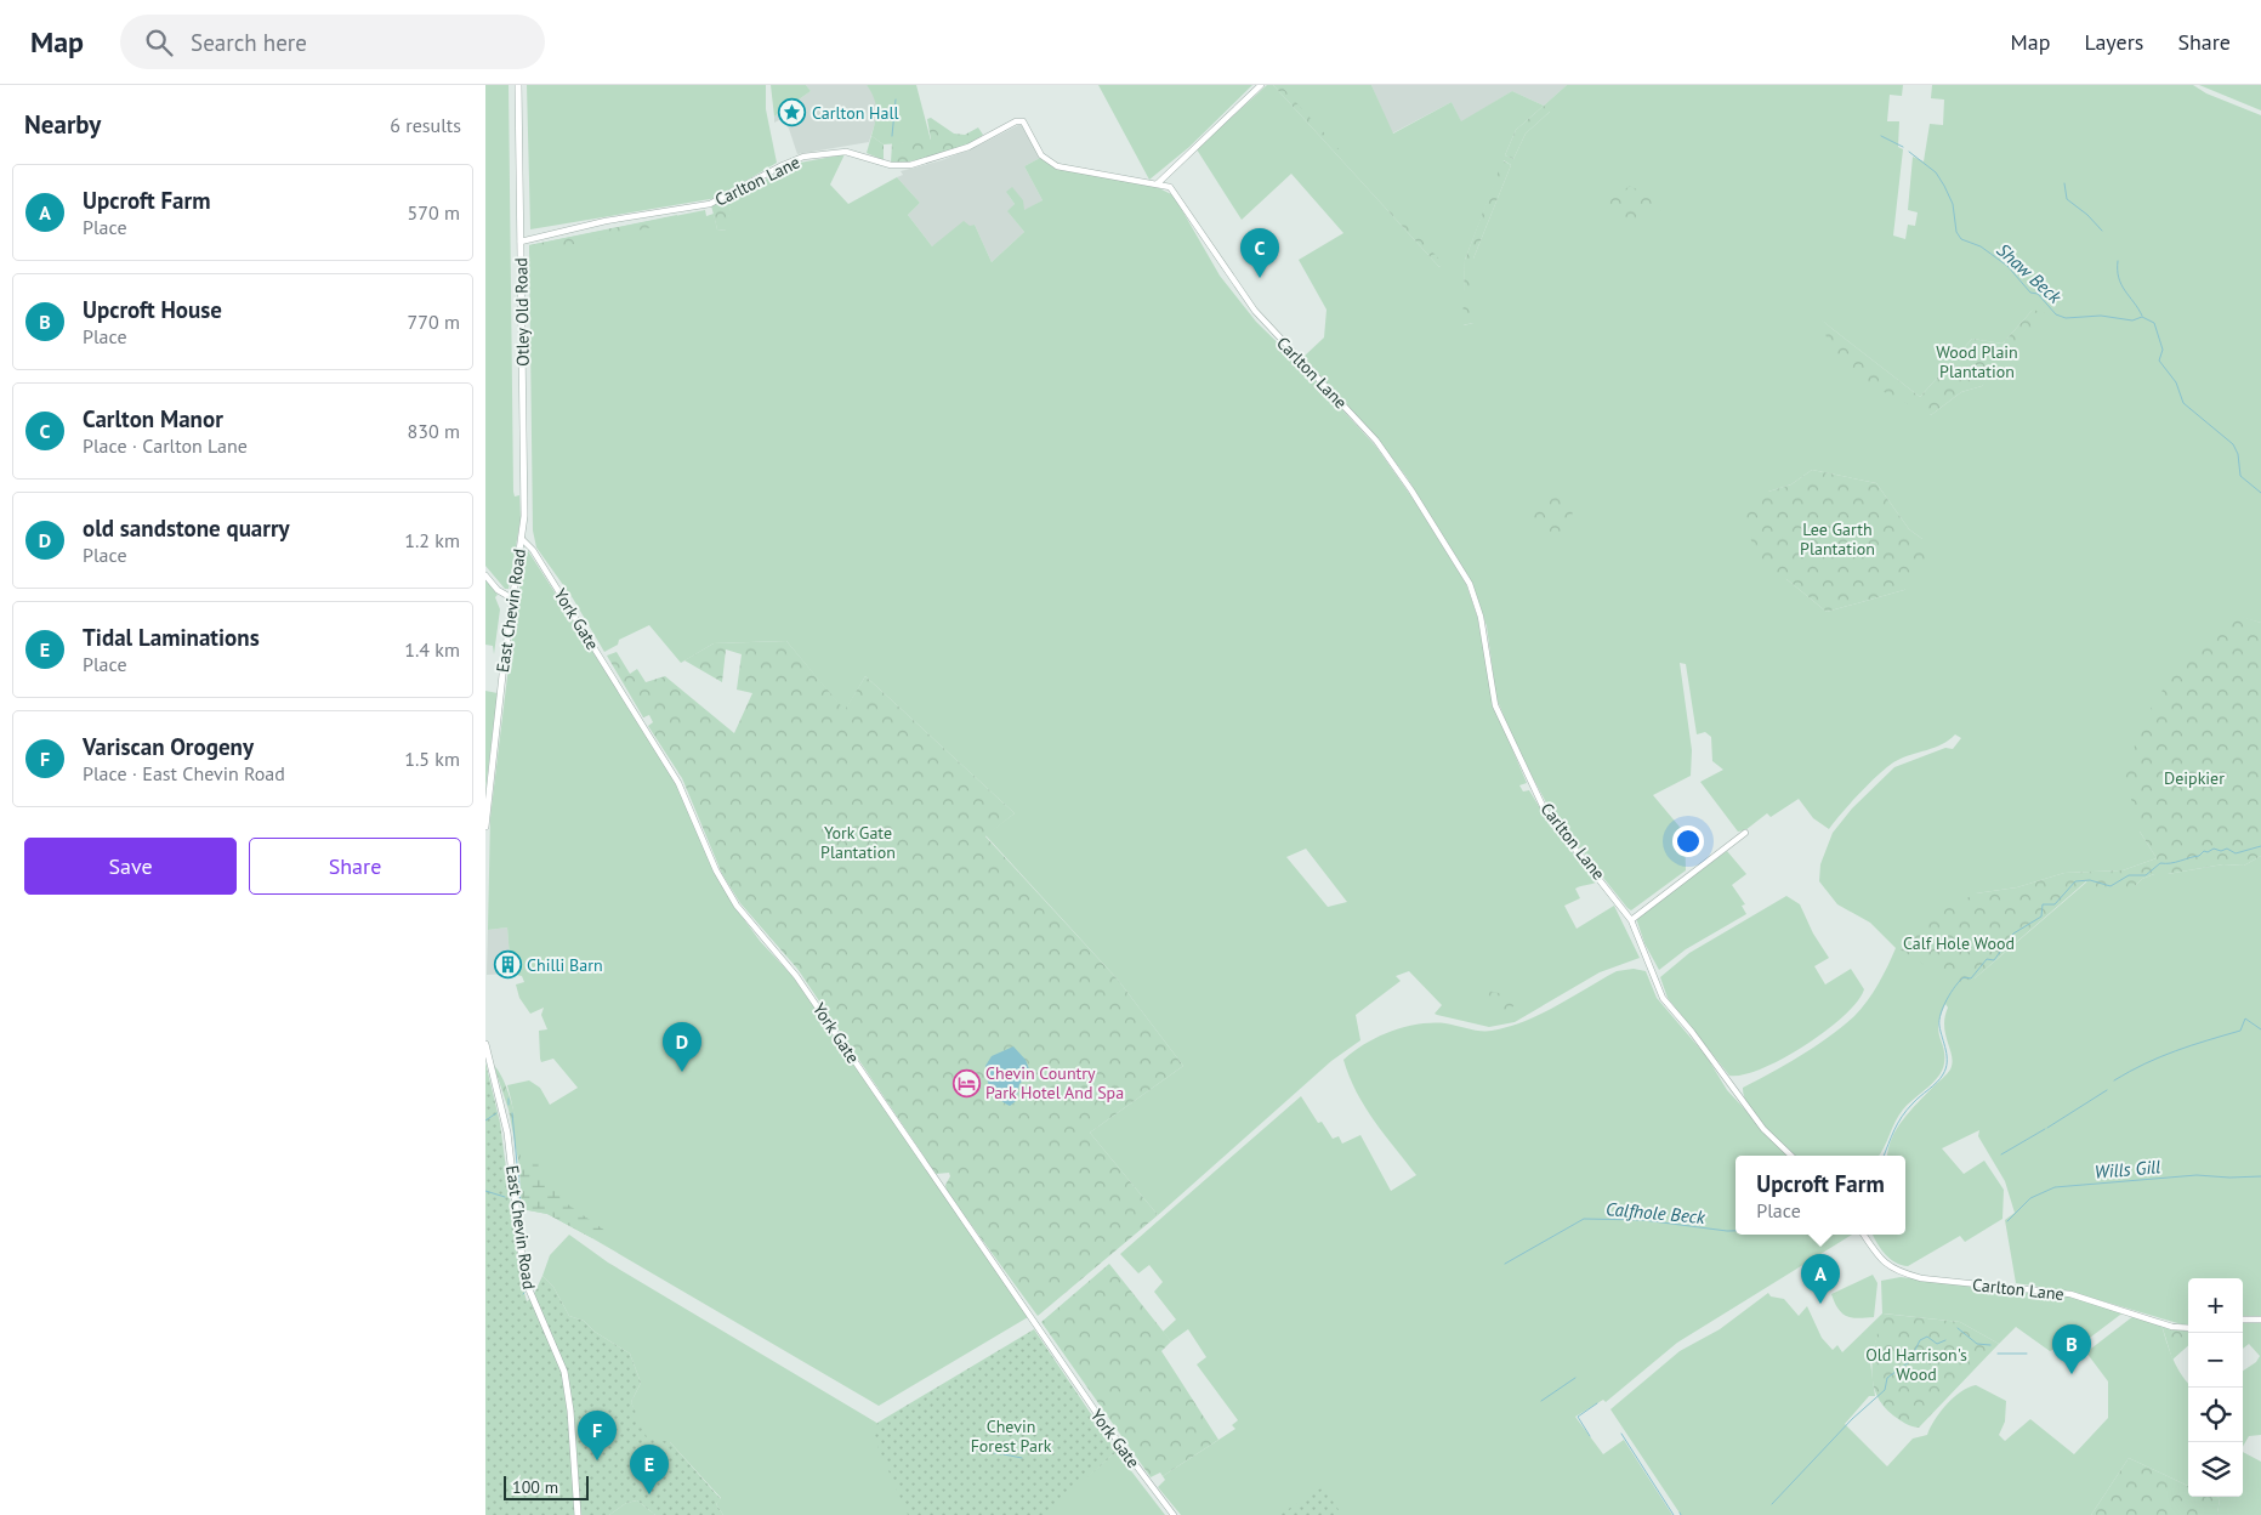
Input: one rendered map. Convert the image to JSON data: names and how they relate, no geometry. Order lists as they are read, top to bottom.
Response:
{
  "streets": {
    "street": [
      "Carlton Lane",
      "Otley Old Road",
      "East Chevin Road",
      "York Gate"
    ]
  },
  "crossings": [
    ["Carlton Lane", "Otley Old Road"],
    ["Otley Old Road", "East Chevin Road"],
    ["Otley Old Road", "York Gate"],
    ["East Chevin Road", "York Gate"]
  ],
  "water": ["Shaw Beck", "Wills Gill", "Calfhole Beck"],
  "parks": [
    "Wood Plain Plantation",
    "Lee Garth Plantation",
    "Deipkier",
    "York Gate Plantation",
    "Calf Hole Wood",
    "Old Harrison's Wood",
    "Chevin Forest Park"
  ],
  "places": {
    "place": ["Carlton Hall"],
    "building": ["Chilli Barn"],
    "hotel": ["Chevin Country Park Hotel And Spa"]
  },
  "scale_bar": "100 m",
  "page": {
    "header": "Map",
    "search": "Search here",
    "nav": ["Map", "Layers", "Share"],
    "heading": ["Nearby", "6 results"],
    "list": [
      {
        "mark": "A",
        "name": "Upcroft Farm",
        "note": "Place",
        "value": "570 m"
      },
      {
        "mark": "B",
        "name": "Upcroft House",
        "note": "Place",
        "value": "770 m"
      },
      {
        "mark": "C",
        "name": "Carlton Manor",
        "note": "Place · Carlton Lane",
        "value": "830 m"
      },
      {
        "mark": "D",
        "name": "old sandstone quarry",
        "note": "Place",
        "value": "1.2 km"
      },
      {
        "mark": "E",
        "name": "Tidal Laminations",
        "note": "Place",
        "value": "1.4 km"
      },
      {
        "mark": "F",
        "name": "Variscan Orogeny",
        "note": "Place · East Chevin Road",
        "value": "1.5 km"
      }
    ],
    "pins": [
      "C",
      "D",
      "A",
      "B",
      "F",
      "E"
    ],
    "buttons": ["Save", "Share"],
    "popup": ["Upcroft Farm", "Place"],
    "map_buttons": ["+", "−"],
    "scale": "100 m"
  }
}
